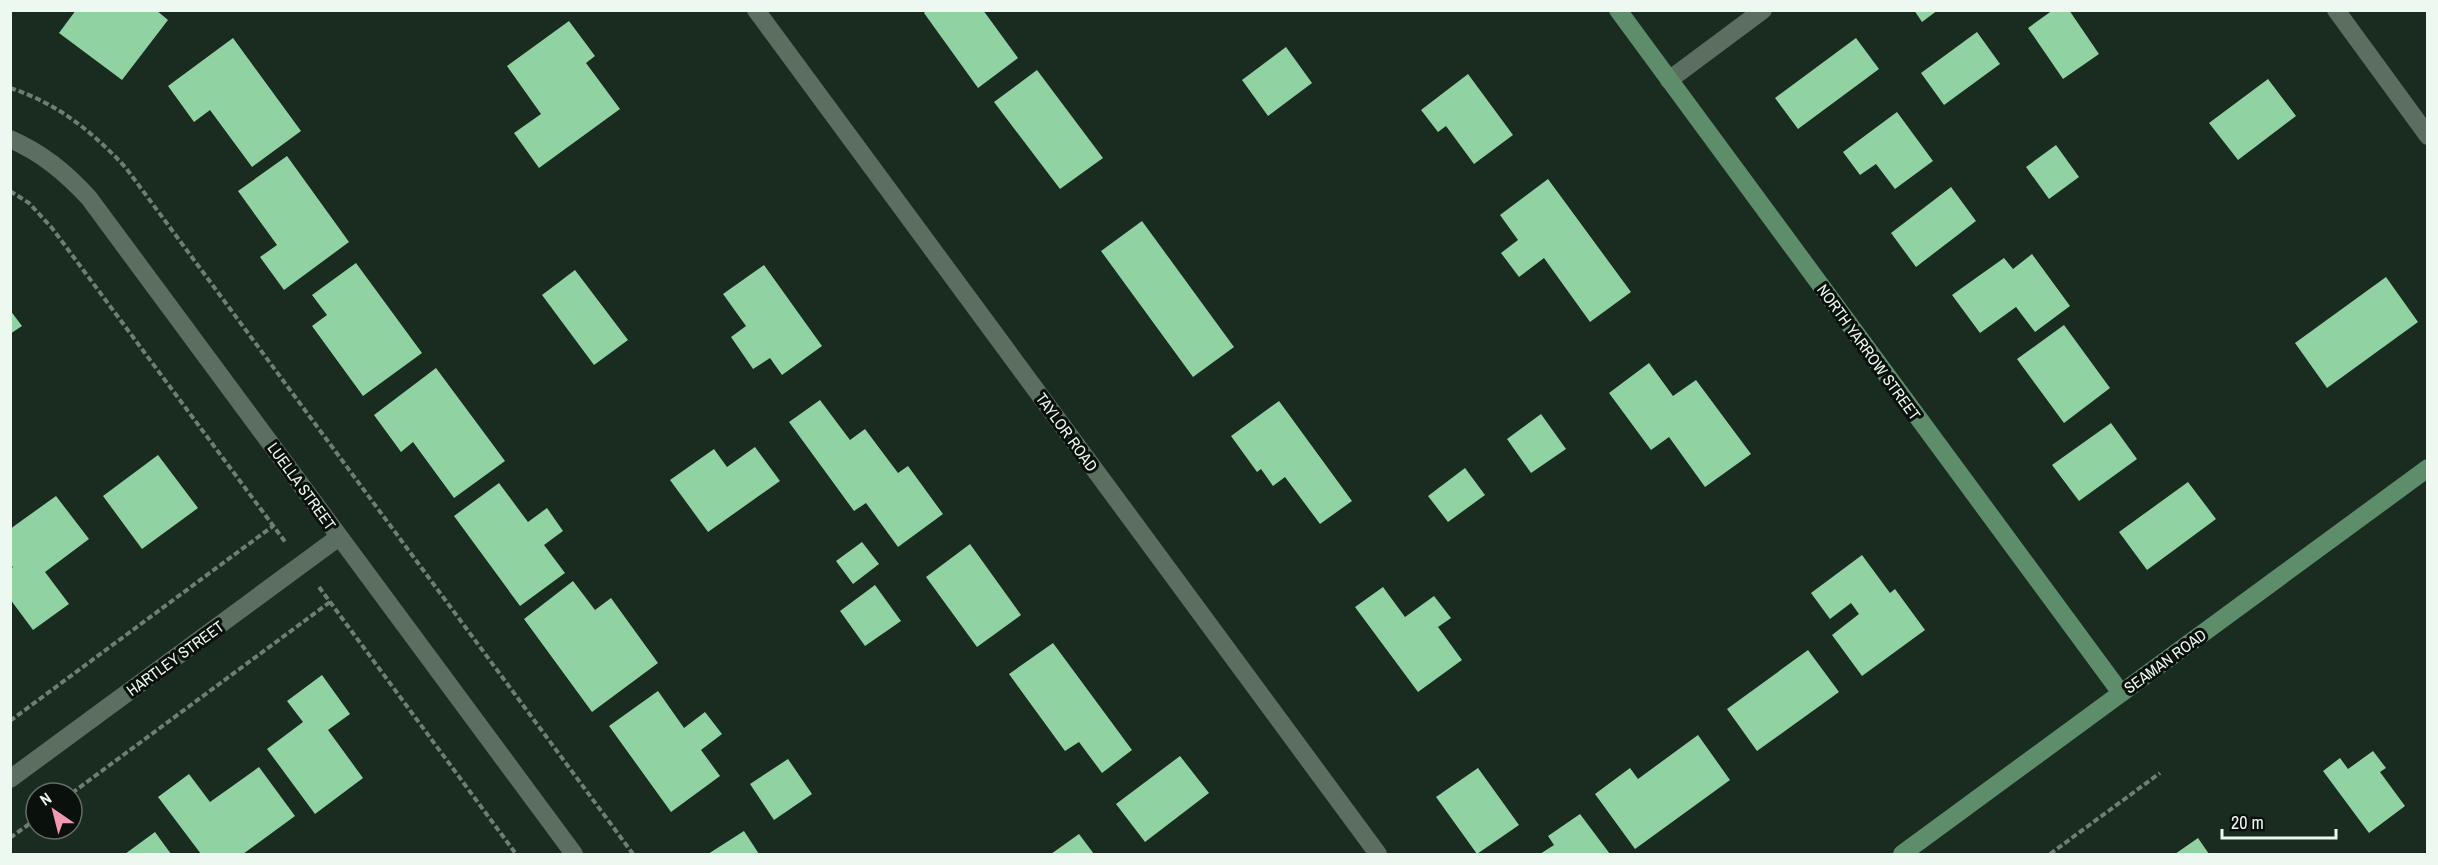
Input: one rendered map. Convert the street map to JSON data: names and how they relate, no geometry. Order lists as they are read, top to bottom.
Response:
{
  "streets": {
    "street": [
      "NORTH YARROW STREET",
      "TAYLOR ROAD",
      "LUELLA STREET",
      "HARTLEY STREET",
      "SEAMAN ROAD"
    ]
  },
  "crossings": [
    ["NORTH YARROW STREET", "SEAMAN ROAD"],
    ["LUELLA STREET", "HARTLEY STREET"]
  ],
  "scale_bar": "20 m",
  "north": "top left"
}
